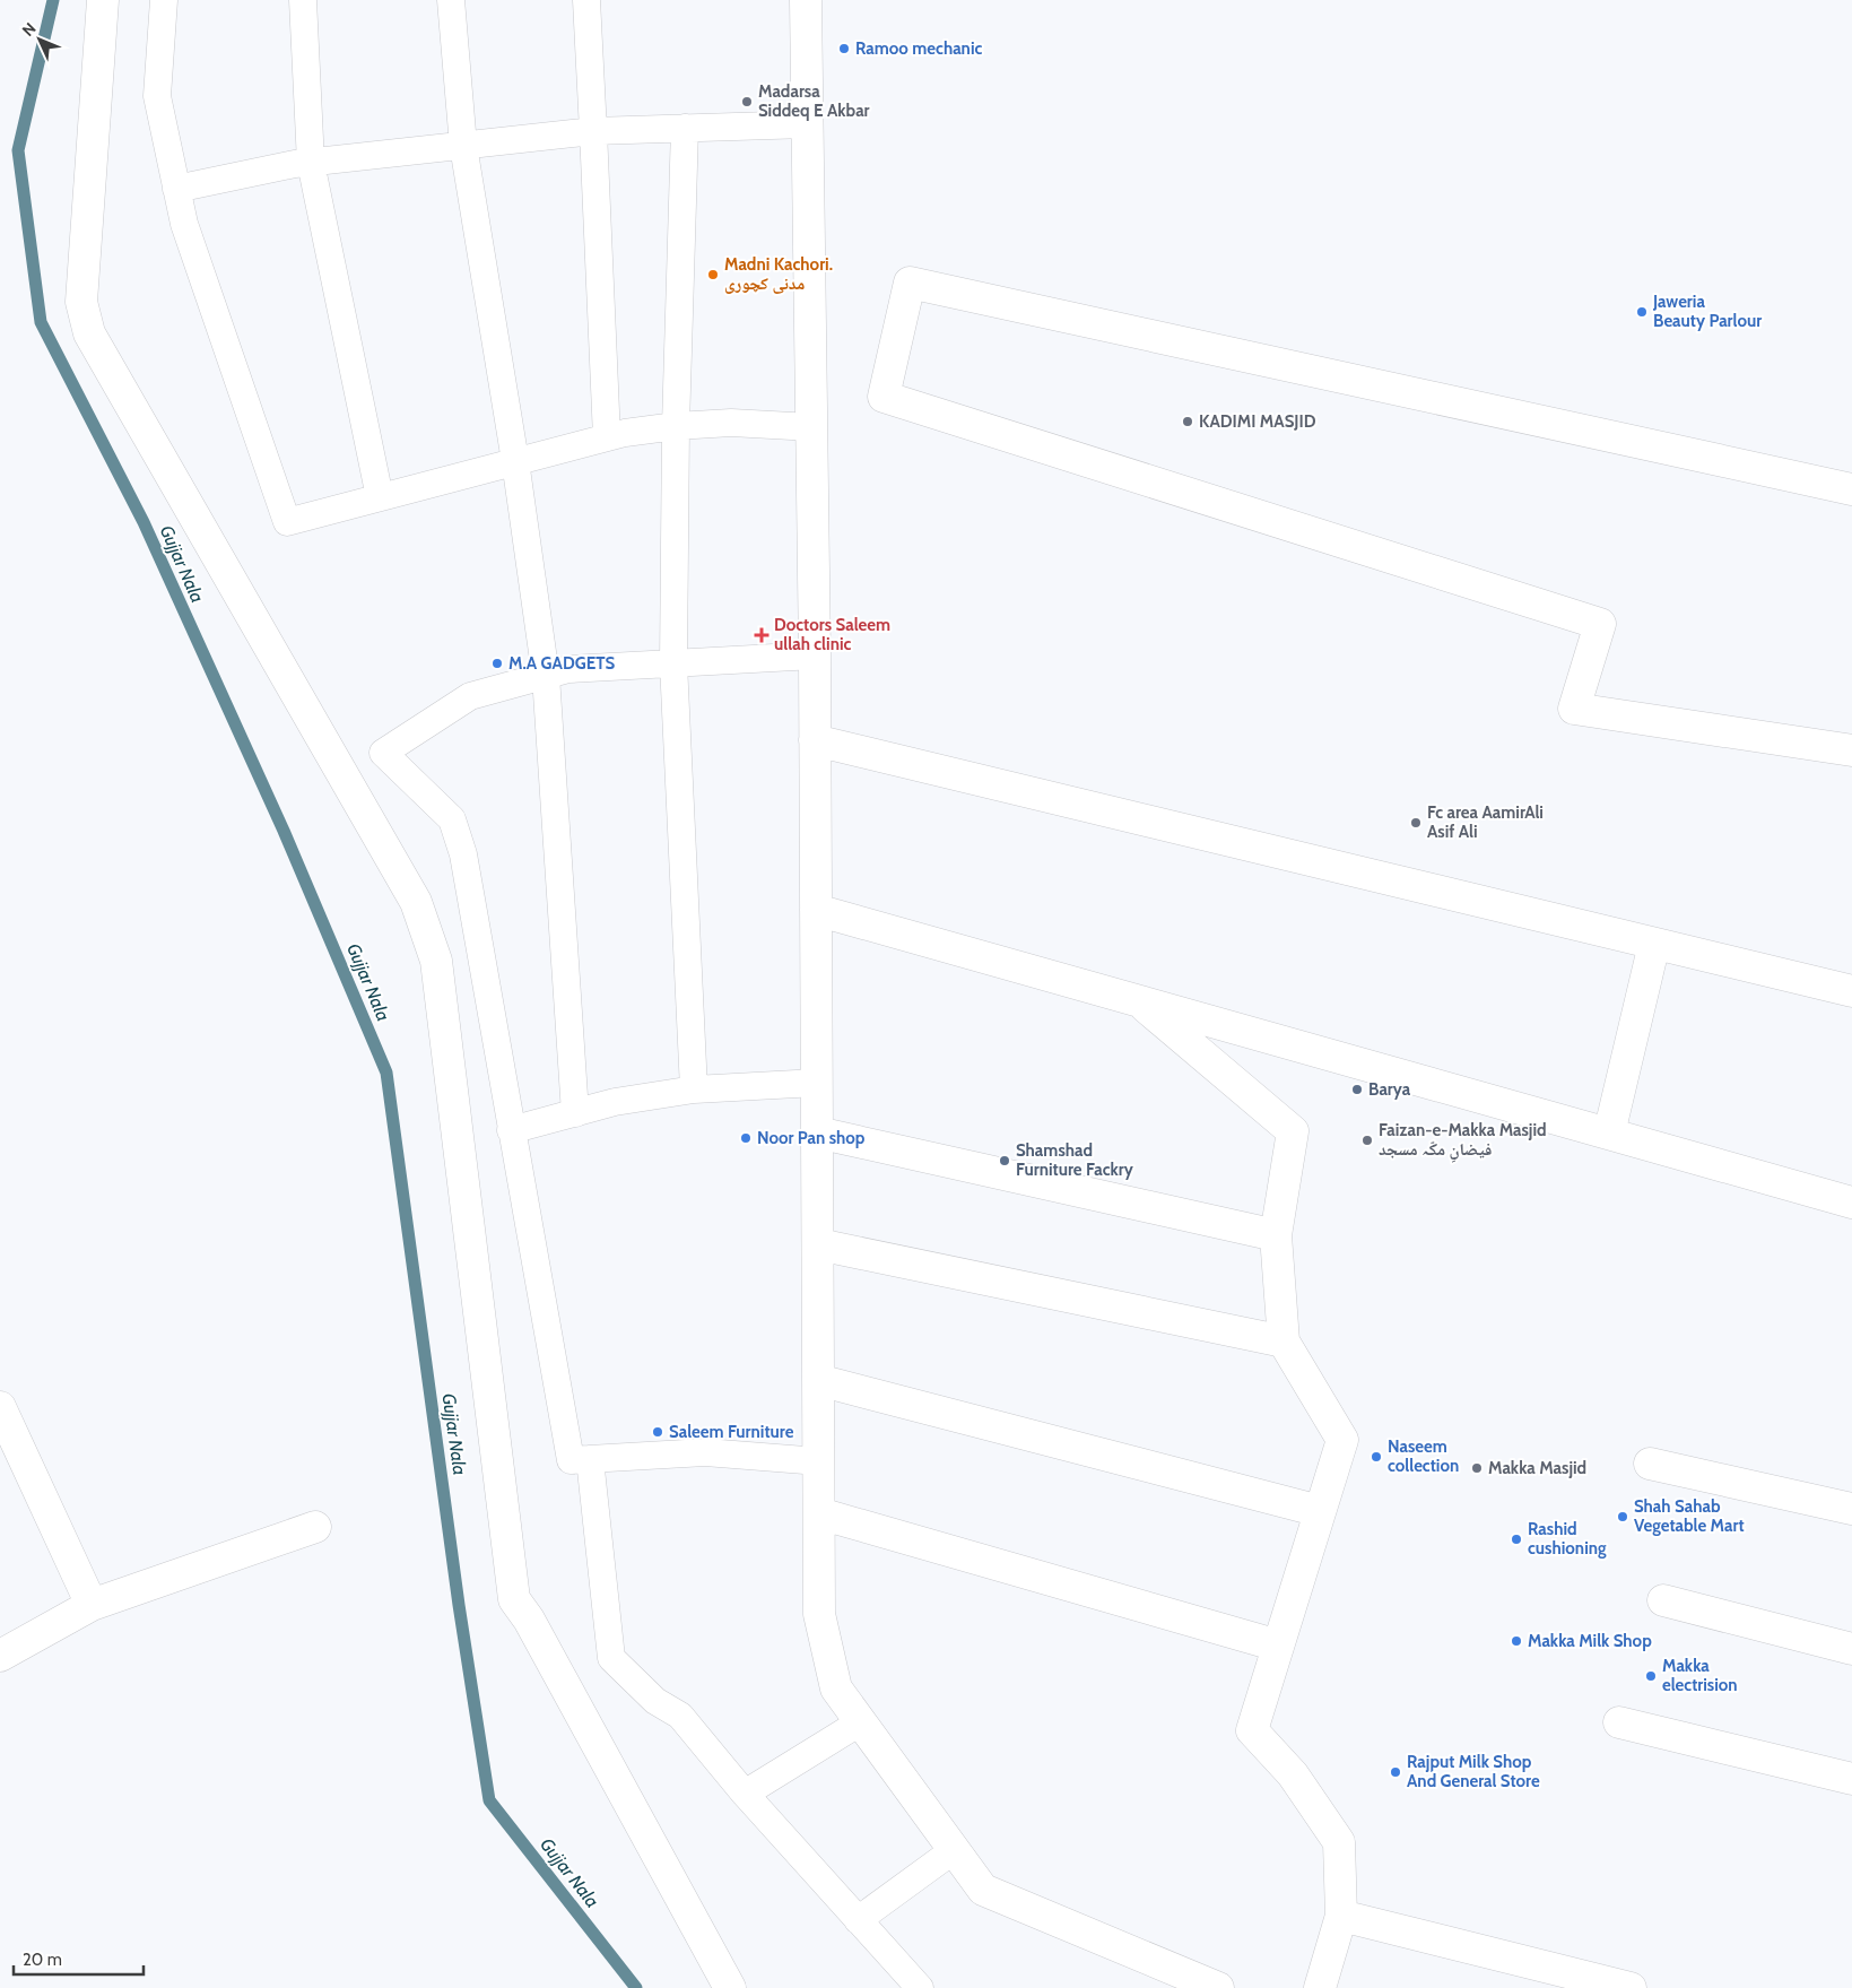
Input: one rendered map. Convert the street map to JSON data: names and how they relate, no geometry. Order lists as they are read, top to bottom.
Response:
{
  "water": ["Gujjar Nala"],
  "places": {
    "other": [
      "Ramoo mechanic",
      "Madarsa Siddeq E Akbar",
      "Madni Kachori. مدنی کچوری",
      "Jaweria Beauty Parlour",
      "KADIMI MASJID",
      "M.A GADGETS",
      "Fc area AamirAli Asif Ali",
      "Barya",
      "Noor Pan shop",
      "Faizan-e-Makka Masjid فیضانِ مکّہ مسجد",
      "Shamshad Furniture Fackry",
      "Saleem Furniture",
      "Naseem collection",
      "Makka Masjid",
      "Shah Sahab Vegetable Mart",
      "Rashid cushioning",
      "Makka Milk Shop",
      "Makka electrision",
      "Rajput Milk Shop And General Store"
    ],
    "health": ["Doctors Saleem ullah clinic"]
  },
  "scale_bar": "20 m",
  "north": "top left"
}
